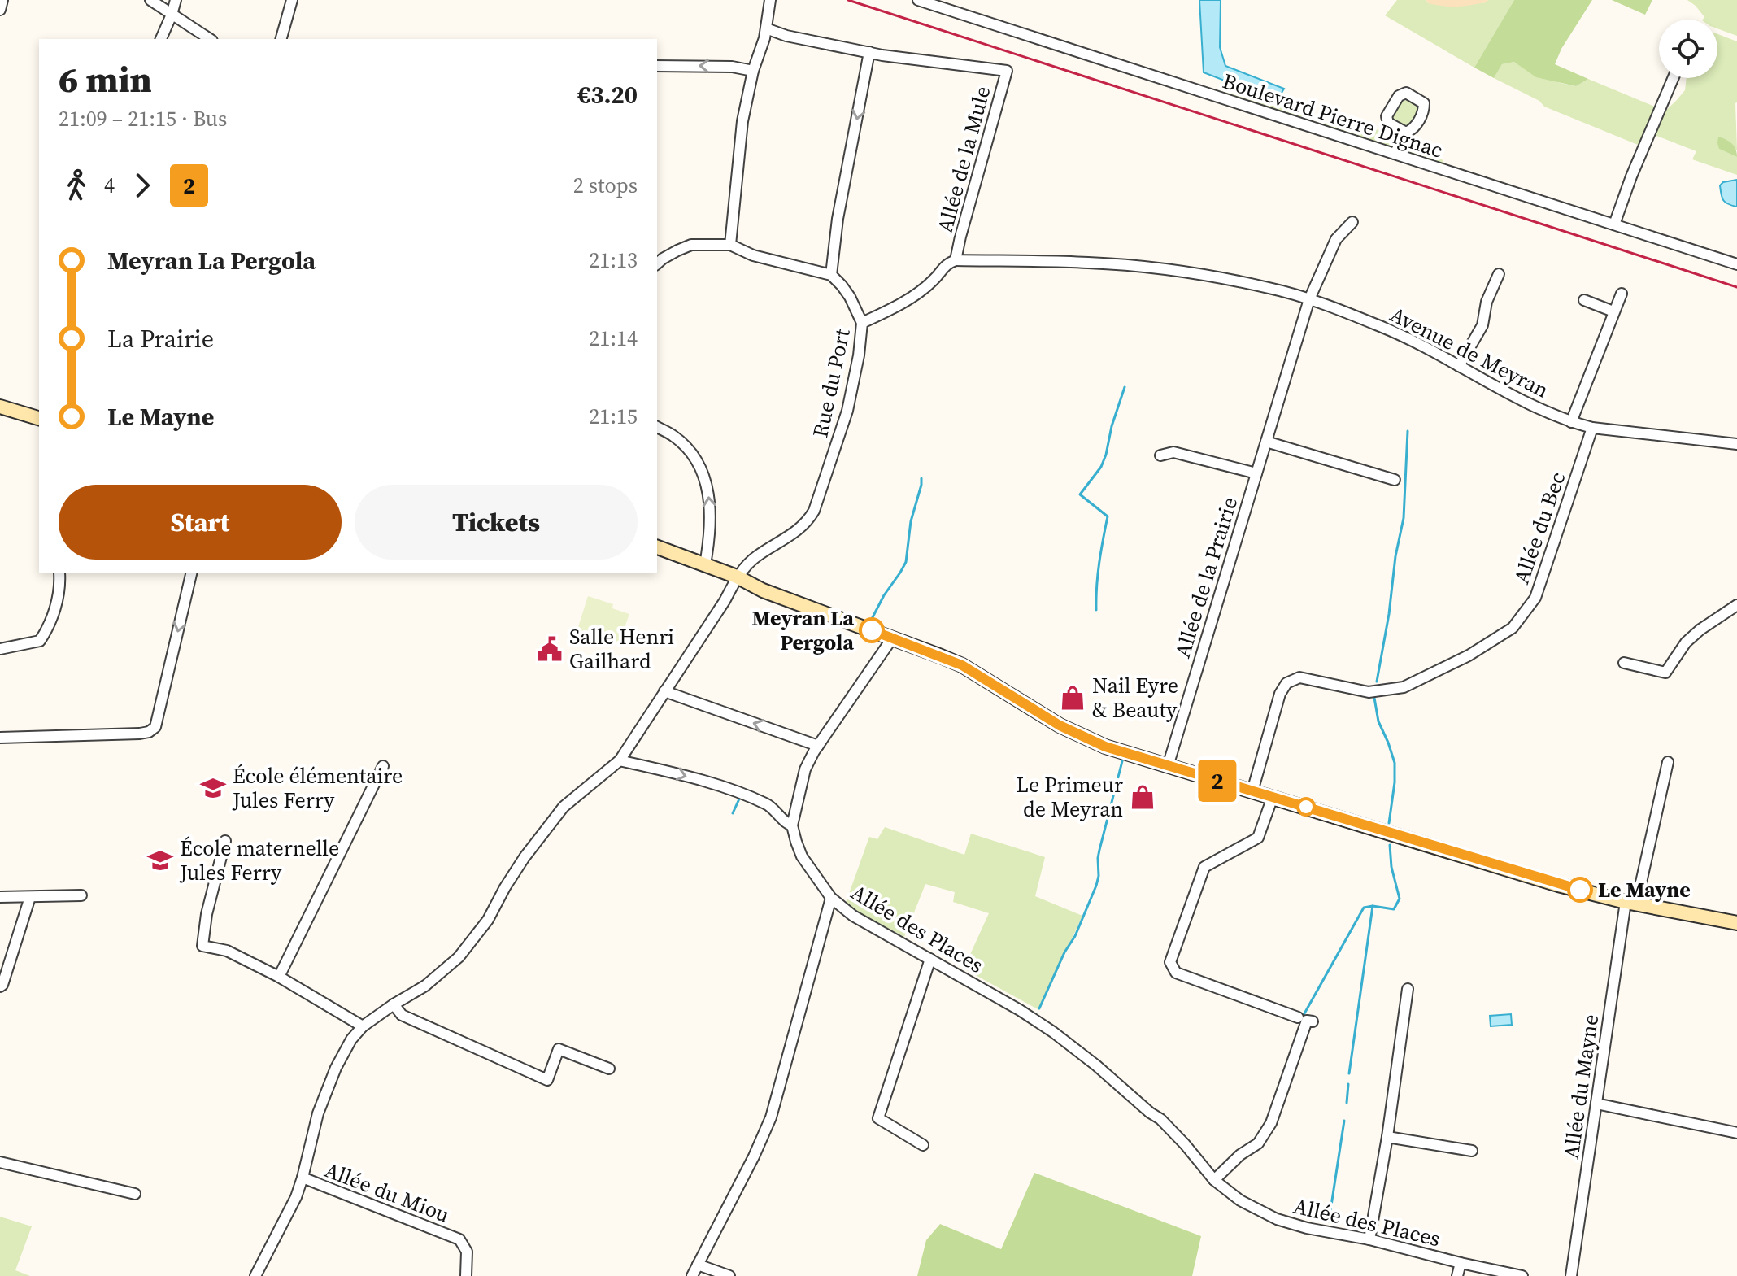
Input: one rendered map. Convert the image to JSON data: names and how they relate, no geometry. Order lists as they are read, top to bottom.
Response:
{
  "streets": {
    "street": [
      "Boulevard Pierre Dignac",
      "Allée de la Mule",
      "Avenue de Meyran",
      "Rue du Port",
      "Allée du Bec",
      "Allée de la Prairie",
      "Allée des Places",
      "Allée du Mayne",
      "Allée du Miou"
    ]
  },
  "crossings": [
    ["Allée de la Mule", "Avenue de Meyran"],
    ["Allée de la Mule", "Rue du Port"],
    ["Avenue de Meyran", "Allée du Bec"],
    ["Avenue de Meyran", "Allée de la Prairie"]
  ],
  "places": {
    "other": ["Meyran La Pergola", "Le Mayne"],
    "public building": ["Salle Henri Gailhard"],
    "shop": ["Nail Eyre & Beauty", "Le Primeur de Meyran"],
    "school or university": ["École élémentaire Jules Ferry", "École maternelle Jules Ferry"]
  },
  "lines": ["bus line 2"],
  "page": {
    "on_map": "2",
    "heading": ["6 min", "21:09 – 21:15 · Bus", "€3.20"],
    "legs": ["4", "2", "2 stops"],
    "list": [
      {
        "name": "Meyran La Pergola",
        "value": "21:13"
      },
      {
        "name": "La Prairie",
        "value": "21:14"
      },
      {
        "name": "Le Mayne",
        "value": "21:15"
      }
    ],
    "buttons": ["Start", "Tickets"]
  }
}
